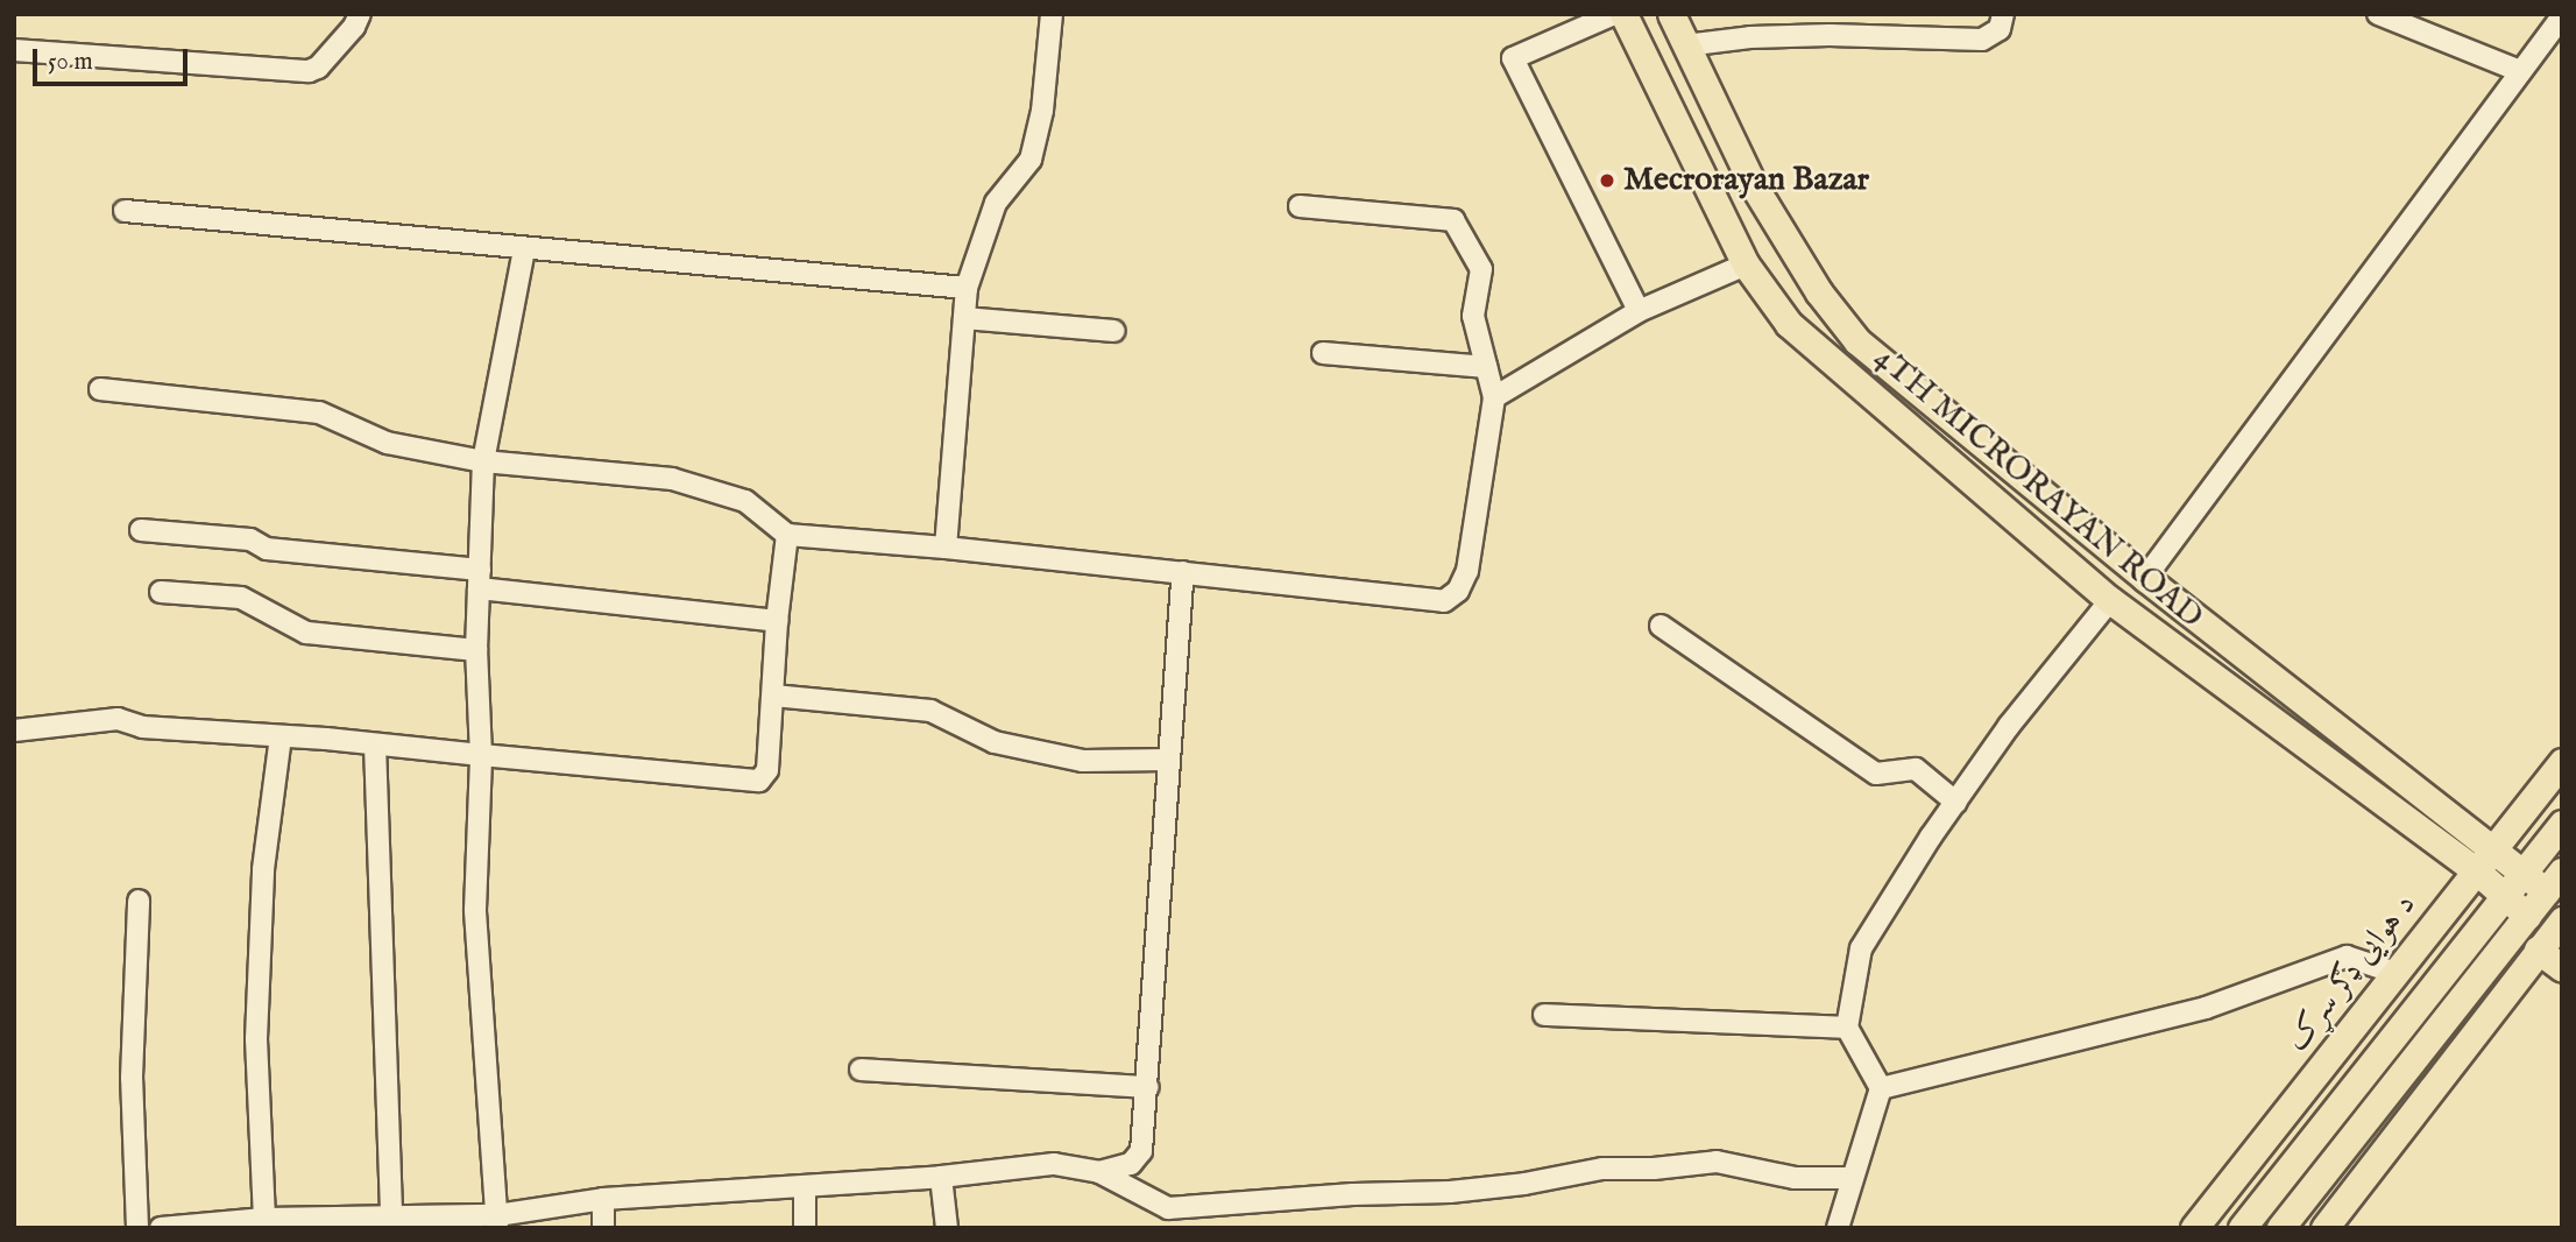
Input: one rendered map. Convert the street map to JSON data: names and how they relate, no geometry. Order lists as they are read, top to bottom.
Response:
{
  "streets": {
    "main road": ["4TH MICRORAYAN ROAD", "د هوایی ډګر سړک"]
  },
  "crossings": [
    ["4TH MICRORAYAN ROAD", "د هوایی ډګر سړک"]
  ],
  "places": ["Mecrorayan Bazar"],
  "scale_bar": "50 m"
}
